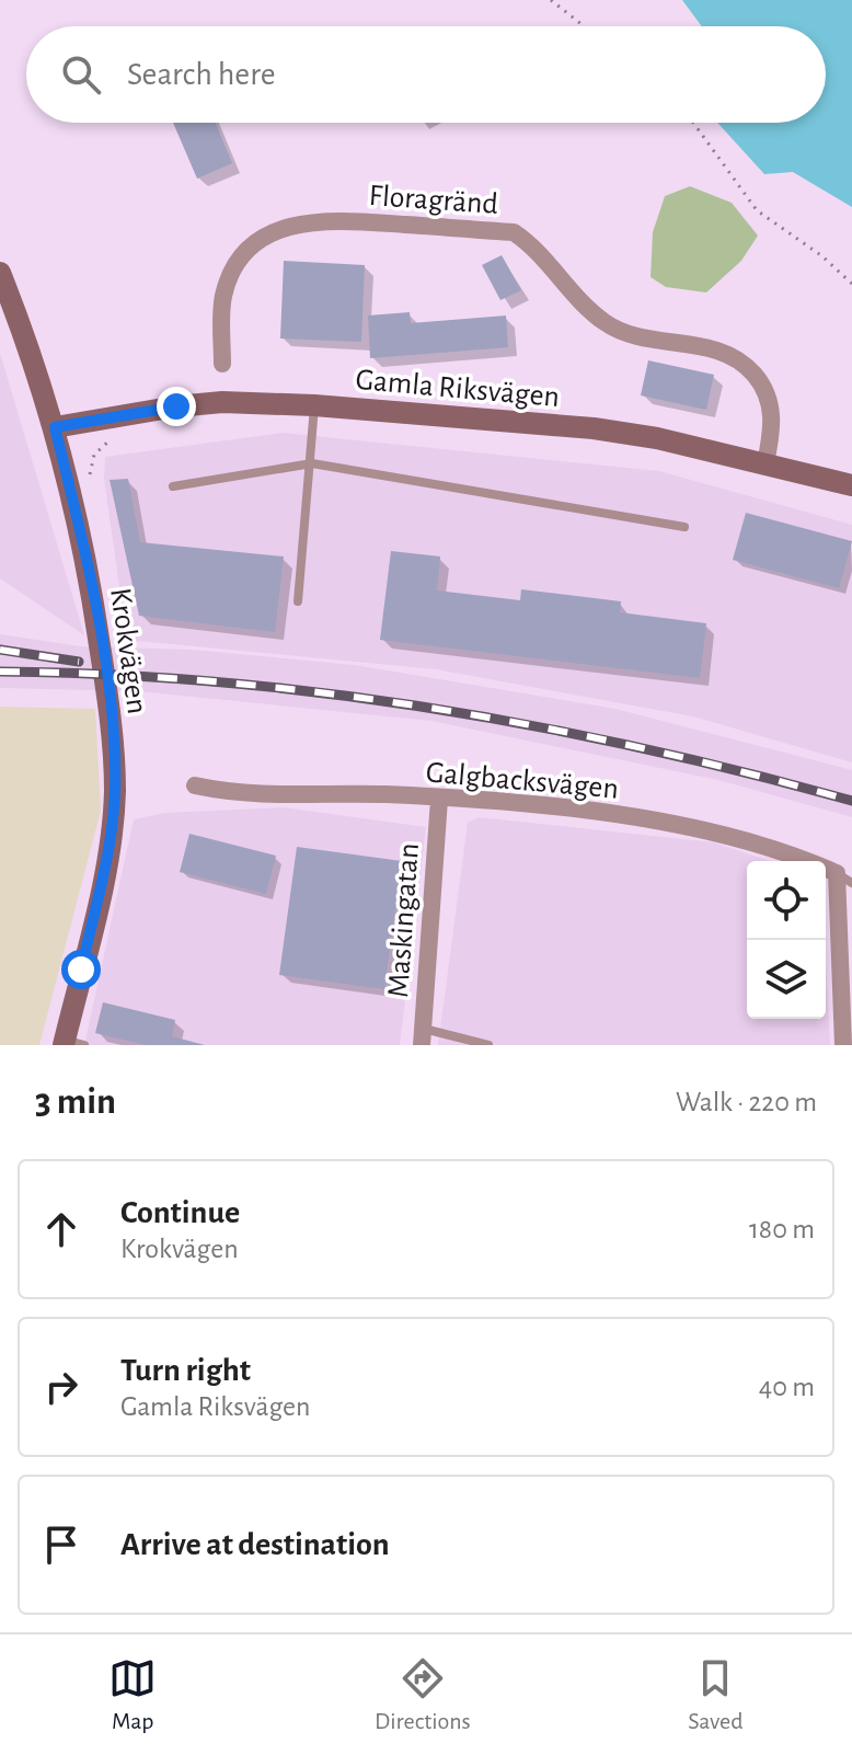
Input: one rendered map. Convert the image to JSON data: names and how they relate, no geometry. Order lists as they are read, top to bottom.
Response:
{
  "streets": {
    "street": [
      "Floragränd",
      "Gamla Riksvägen",
      "Krokvägen",
      "Galgbacksvägen",
      "Maskingatan"
    ]
  },
  "crossings": [
    ["Floragränd", "Gamla Riksvägen"],
    ["Gamla Riksvägen", "Krokvägen"],
    ["Galgbacksvägen", "Maskingatan"]
  ],
  "page": {
    "search": "Search here",
    "heading": ["3 min", "Walk · 220 m"],
    "list": [
      ["Continue", "Krokvägen", "180 m"],
      ["Turn right", "Gamla Riksvägen", "40 m"],
      "Arrive at destination"
    ],
    "nav": ["Map", "Directions", "Saved"]
  }
}
